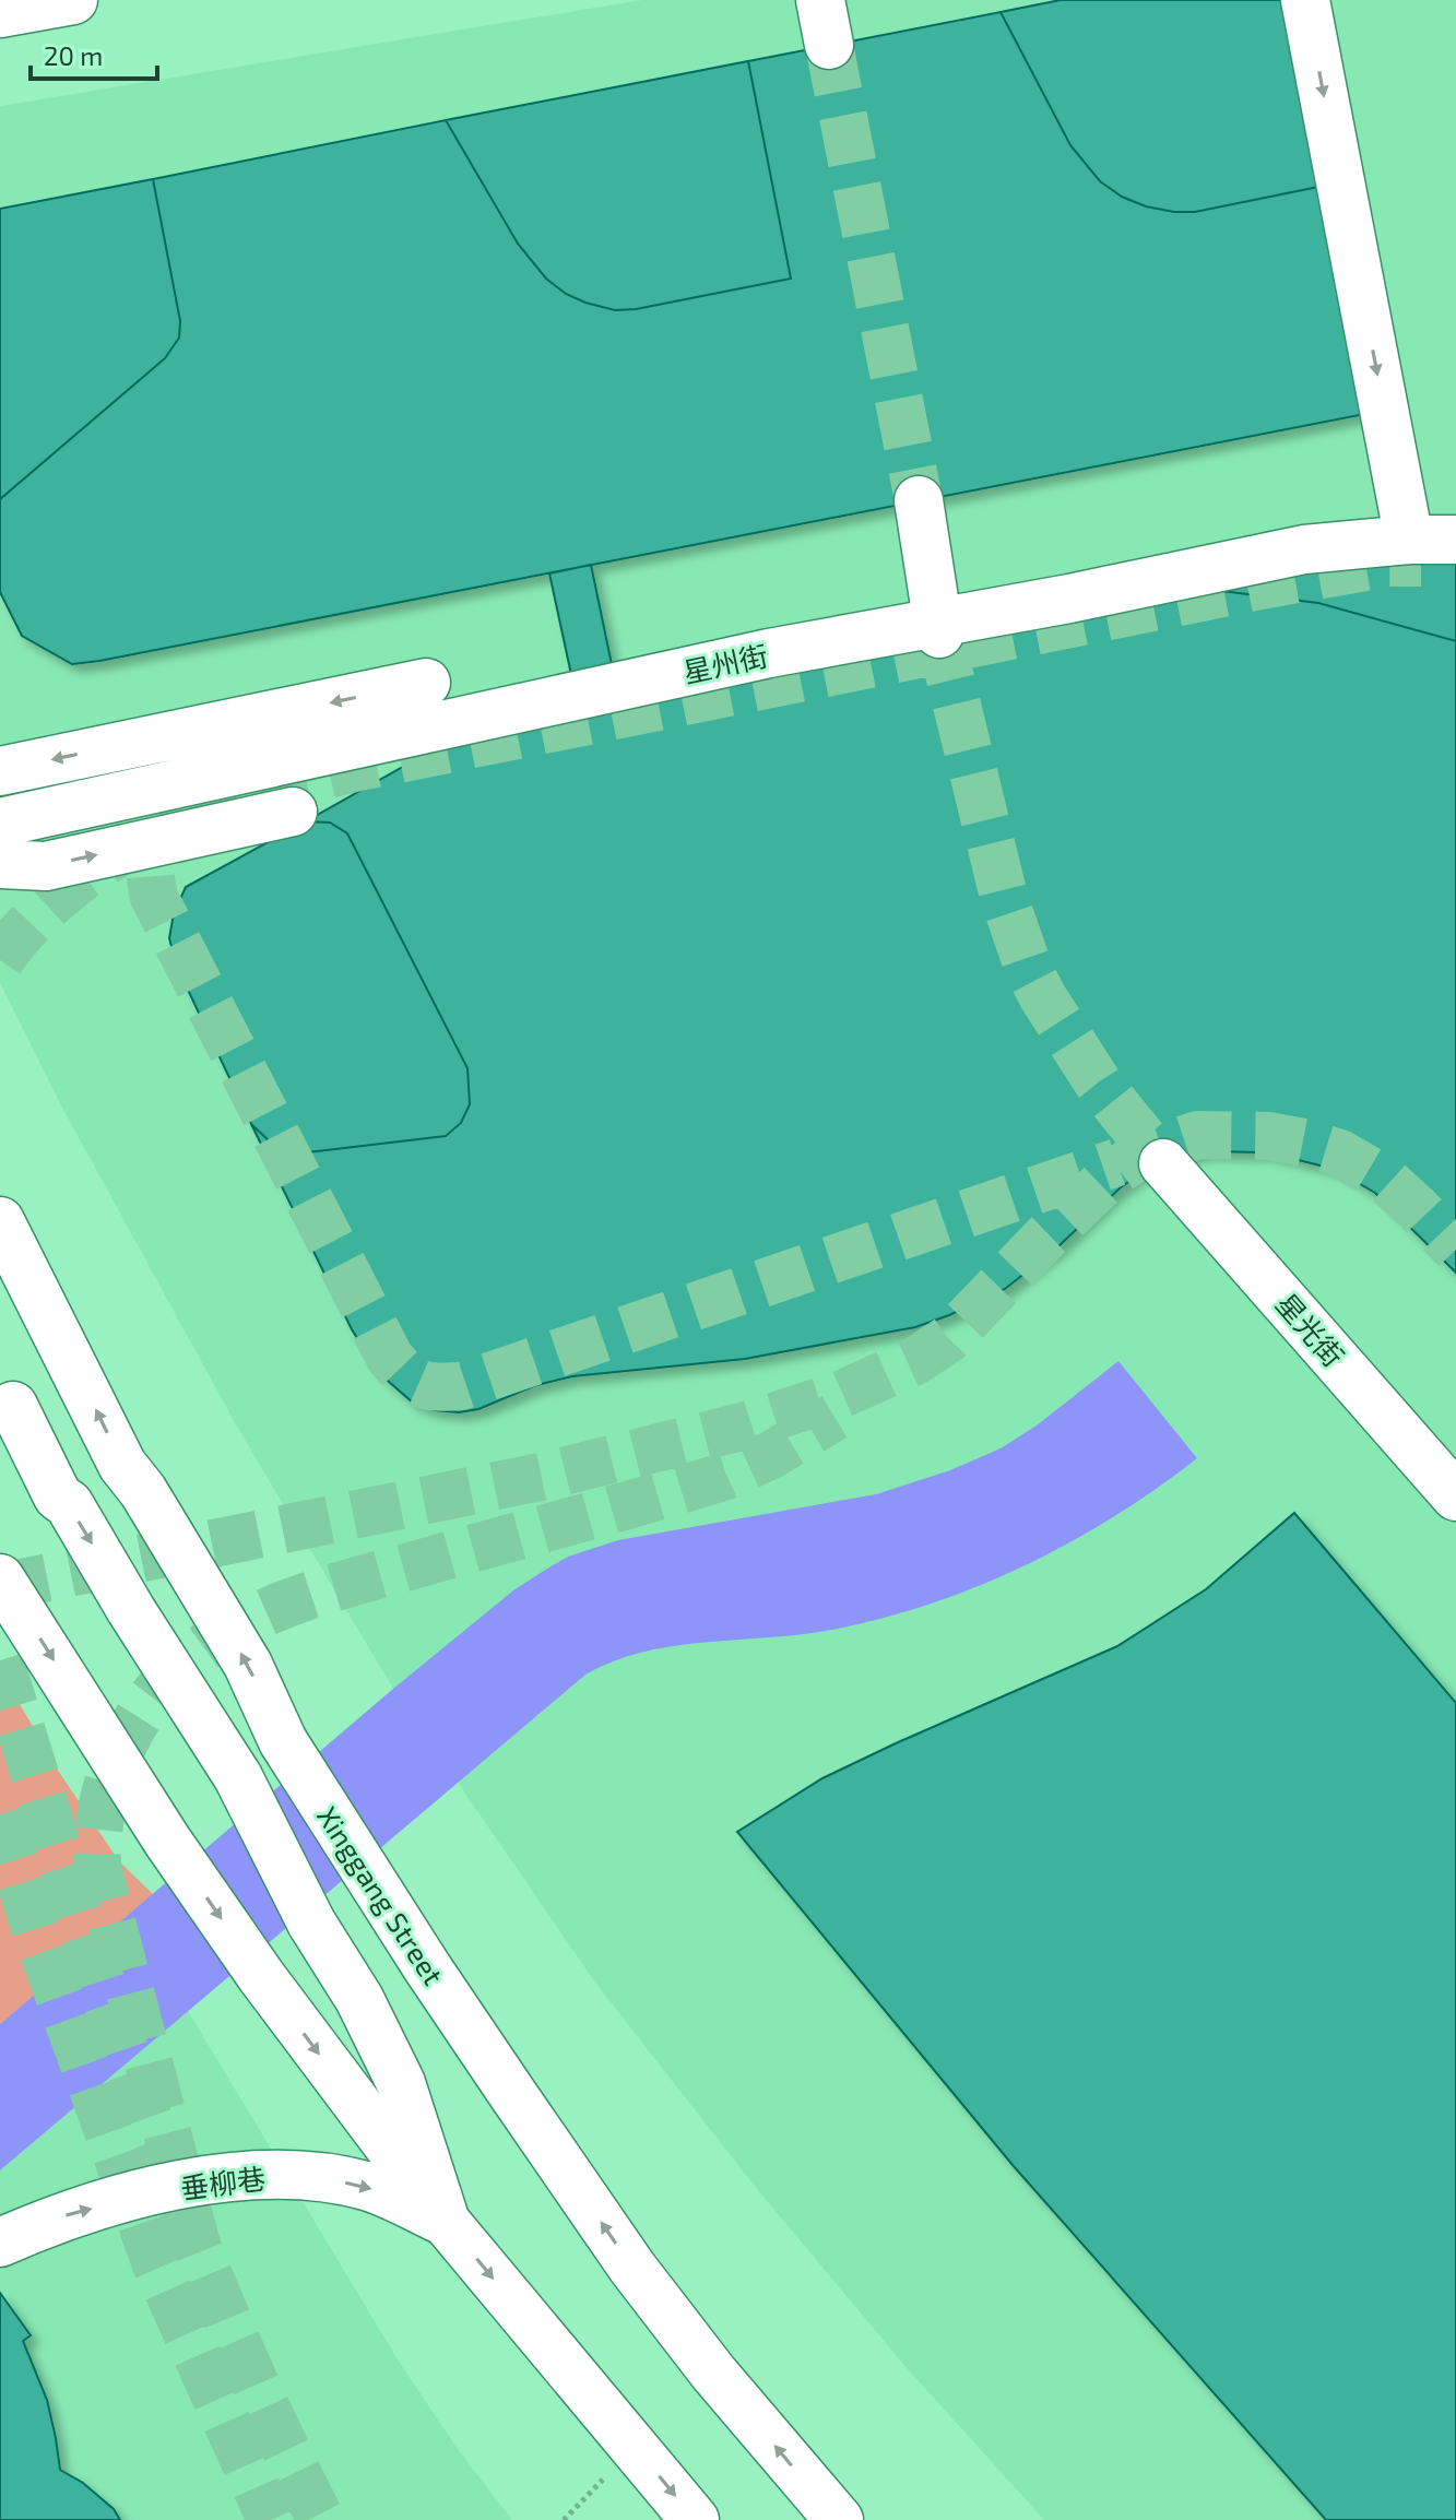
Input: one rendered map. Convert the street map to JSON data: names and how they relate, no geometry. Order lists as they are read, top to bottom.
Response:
{
  "streets": {
    "main road": [
      "星州街",
      "星光街",
      "Xinggang Street",
      "垂柳巷"
    ]
  },
  "one_way": ["垂柳巷"],
  "scale_bar": "20 m"
}
